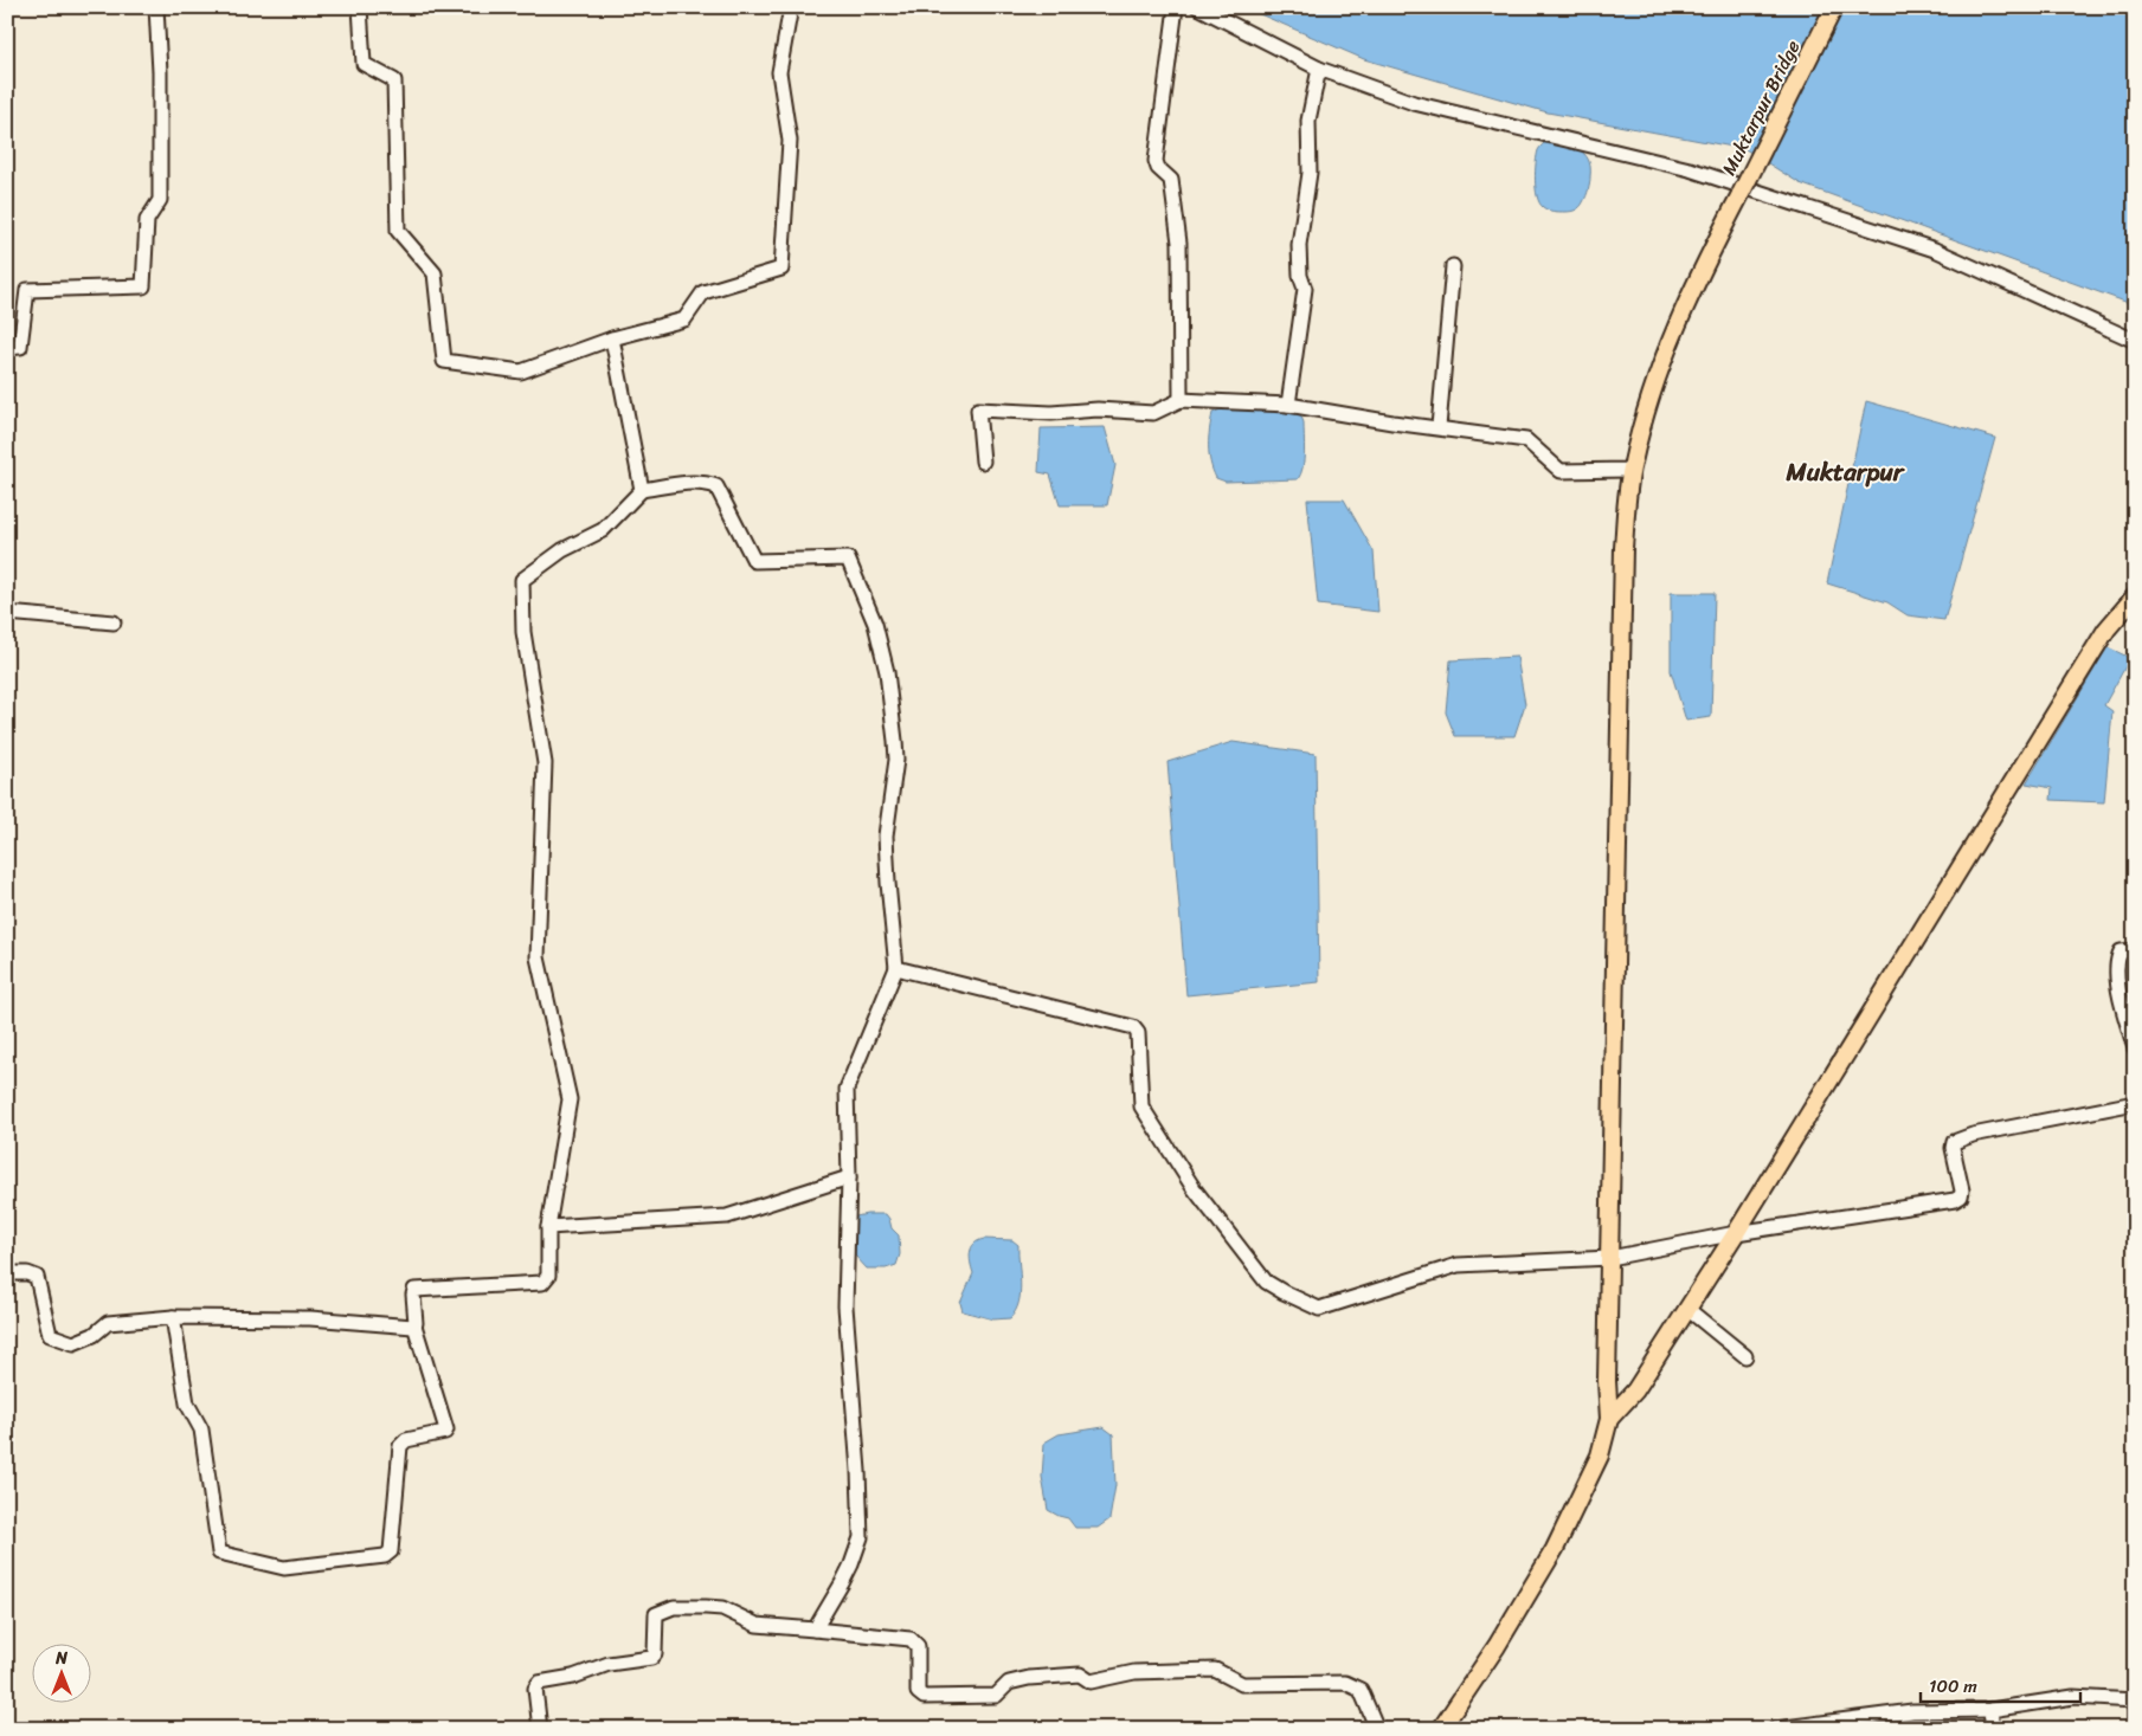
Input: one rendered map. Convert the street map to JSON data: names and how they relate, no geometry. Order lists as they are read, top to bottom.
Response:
{
  "streets": {
    "main road": ["Muktarpur Bridge"]
  },
  "districts": ["Muktarpur"],
  "scale_bar": "100 m",
  "north": "top"
}
